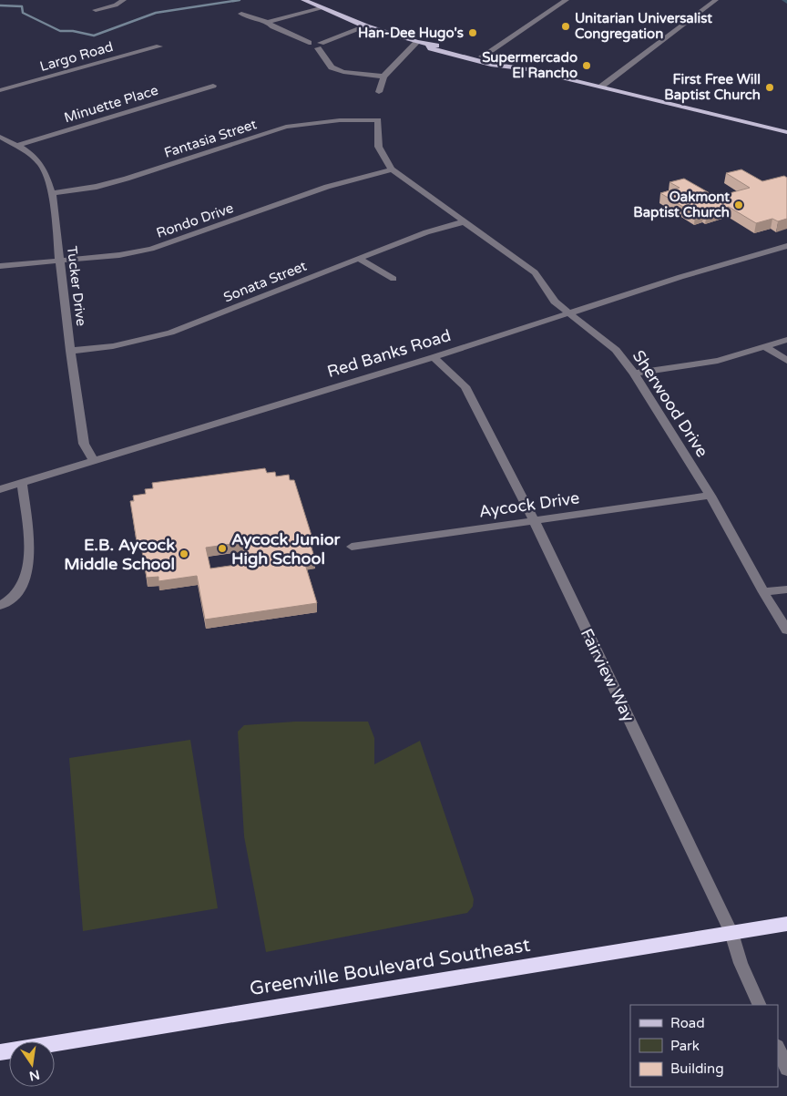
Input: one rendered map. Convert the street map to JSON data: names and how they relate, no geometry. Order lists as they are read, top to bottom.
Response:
{
  "streets": {
    "highway": ["Greenville Boulevard Southeast"],
    "street": [
      "Largo Road",
      "Minuette Place",
      "Fantasia Street",
      "Rondo Drive",
      "Sonata Street",
      "Tucker Drive",
      "Red Banks Road",
      "Sherwood Drive",
      "Aycock Drive",
      "Fairview Way"
    ]
  },
  "crossings": [
    ["Minuette Place", "Tucker Drive"],
    ["Fantasia Street", "Tucker Drive"],
    ["Fantasia Street", "Sherwood Drive"],
    ["Rondo Drive", "Tucker Drive"],
    ["Rondo Drive", "Sherwood Drive"],
    ["Sonata Street", "Tucker Drive"],
    ["Sonata Street", "Sherwood Drive"],
    ["Tucker Drive", "Red Banks Road"],
    ["Red Banks Road", "Sherwood Drive"],
    ["Red Banks Road", "Fairview Way"],
    ["Sherwood Drive", "Aycock Drive"],
    ["Aycock Drive", "Fairview Way"],
    ["Fairview Way", "Greenville Boulevard Southeast"]
  ],
  "places": [
    "Unitarian Universalist Congregation",
    "Han-Dee Hugo's",
    "Supermercado El Rancho",
    "First Free Will Baptist Church",
    "Oakmont Baptist Church",
    "Aycock Junior High School",
    "E.B. Aycock Middle School"
  ],
  "legend": ["Road", "Park", "Building"],
  "north": "bottom"
}
